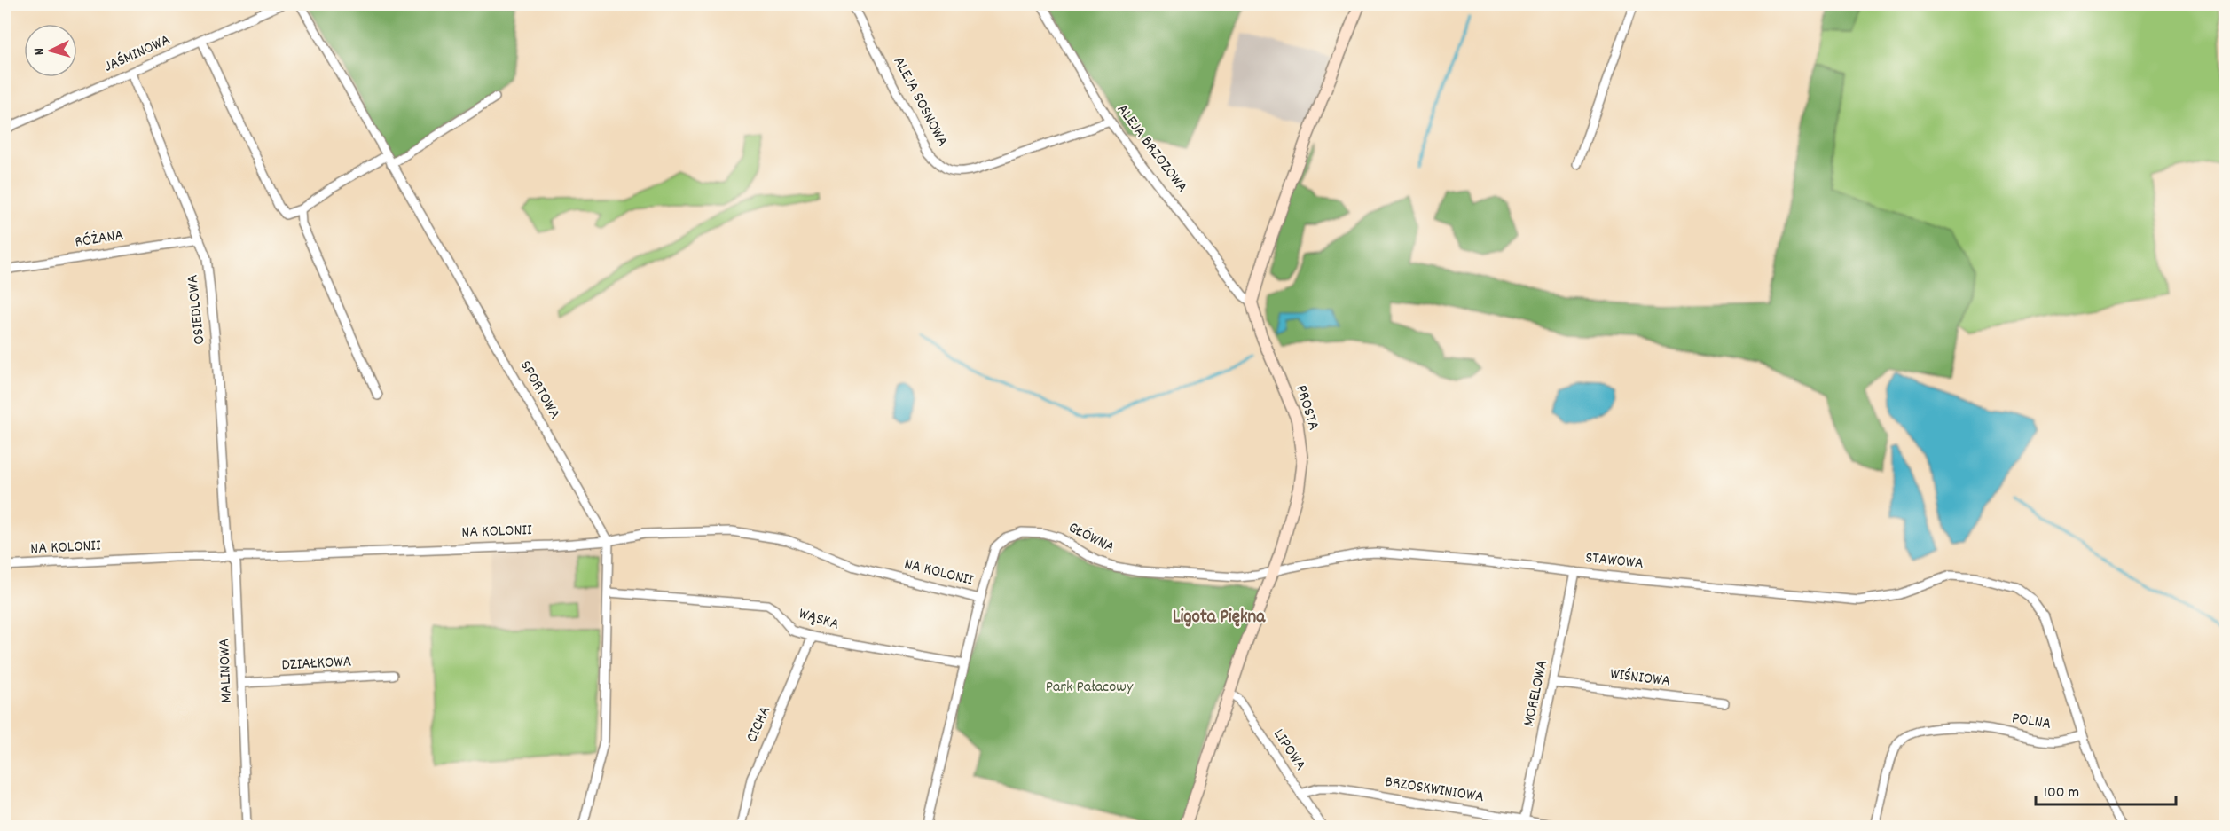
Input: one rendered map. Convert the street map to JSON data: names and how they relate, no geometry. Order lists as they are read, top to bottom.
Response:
{
  "streets": {
    "street": [
      "JAŚMINOWA",
      "ALEJA SOSNOWA",
      "ALEJA BRZOZOWA",
      "RÓŻANA",
      "OSIEDLOWA",
      "SPORTOWA",
      "PROSTA",
      "NA KOLONII",
      "GŁÓWNA",
      "STAWOWA",
      "WĄSKA",
      "DZIAŁKOWA",
      "MALINOWA",
      "WIŚNIOWA",
      "MORELOWA",
      "POLNA",
      "CICHA",
      "LIPOWA",
      "BRZOSKWINIOWA"
    ]
  },
  "crossings": [
    ["JAŚMINOWA", "OSIEDLOWA"],
    ["ALEJA SOSNOWA", "ALEJA BRZOZOWA"],
    ["ALEJA BRZOZOWA", "PROSTA"],
    ["RÓŻANA", "OSIEDLOWA"],
    ["OSIEDLOWA", "NA KOLONII"],
    ["OSIEDLOWA", "MALINOWA"],
    ["SPORTOWA", "NA KOLONII"],
    ["PROSTA", "GŁÓWNA"],
    ["PROSTA", "STAWOWA"],
    ["PROSTA", "LIPOWA"],
    ["NA KOLONII", "GŁÓWNA"],
    ["NA KOLONII", "MALINOWA"],
    ["GŁÓWNA", "STAWOWA"],
    ["GŁÓWNA", "WĄSKA"],
    ["STAWOWA", "MORELOWA"],
    ["STAWOWA", "POLNA"],
    ["WĄSKA", "CICHA"],
    ["DZIAŁKOWA", "MALINOWA"],
    ["WIŚNIOWA", "MORELOWA"],
    ["MORELOWA", "BRZOSKWINIOWA"],
    ["LIPOWA", "BRZOSKWINIOWA"]
  ],
  "districts": ["Ligota Piękna"],
  "parks": ["Park Pałacowy"],
  "scale_bar": "100 m",
  "north": "left"
}
